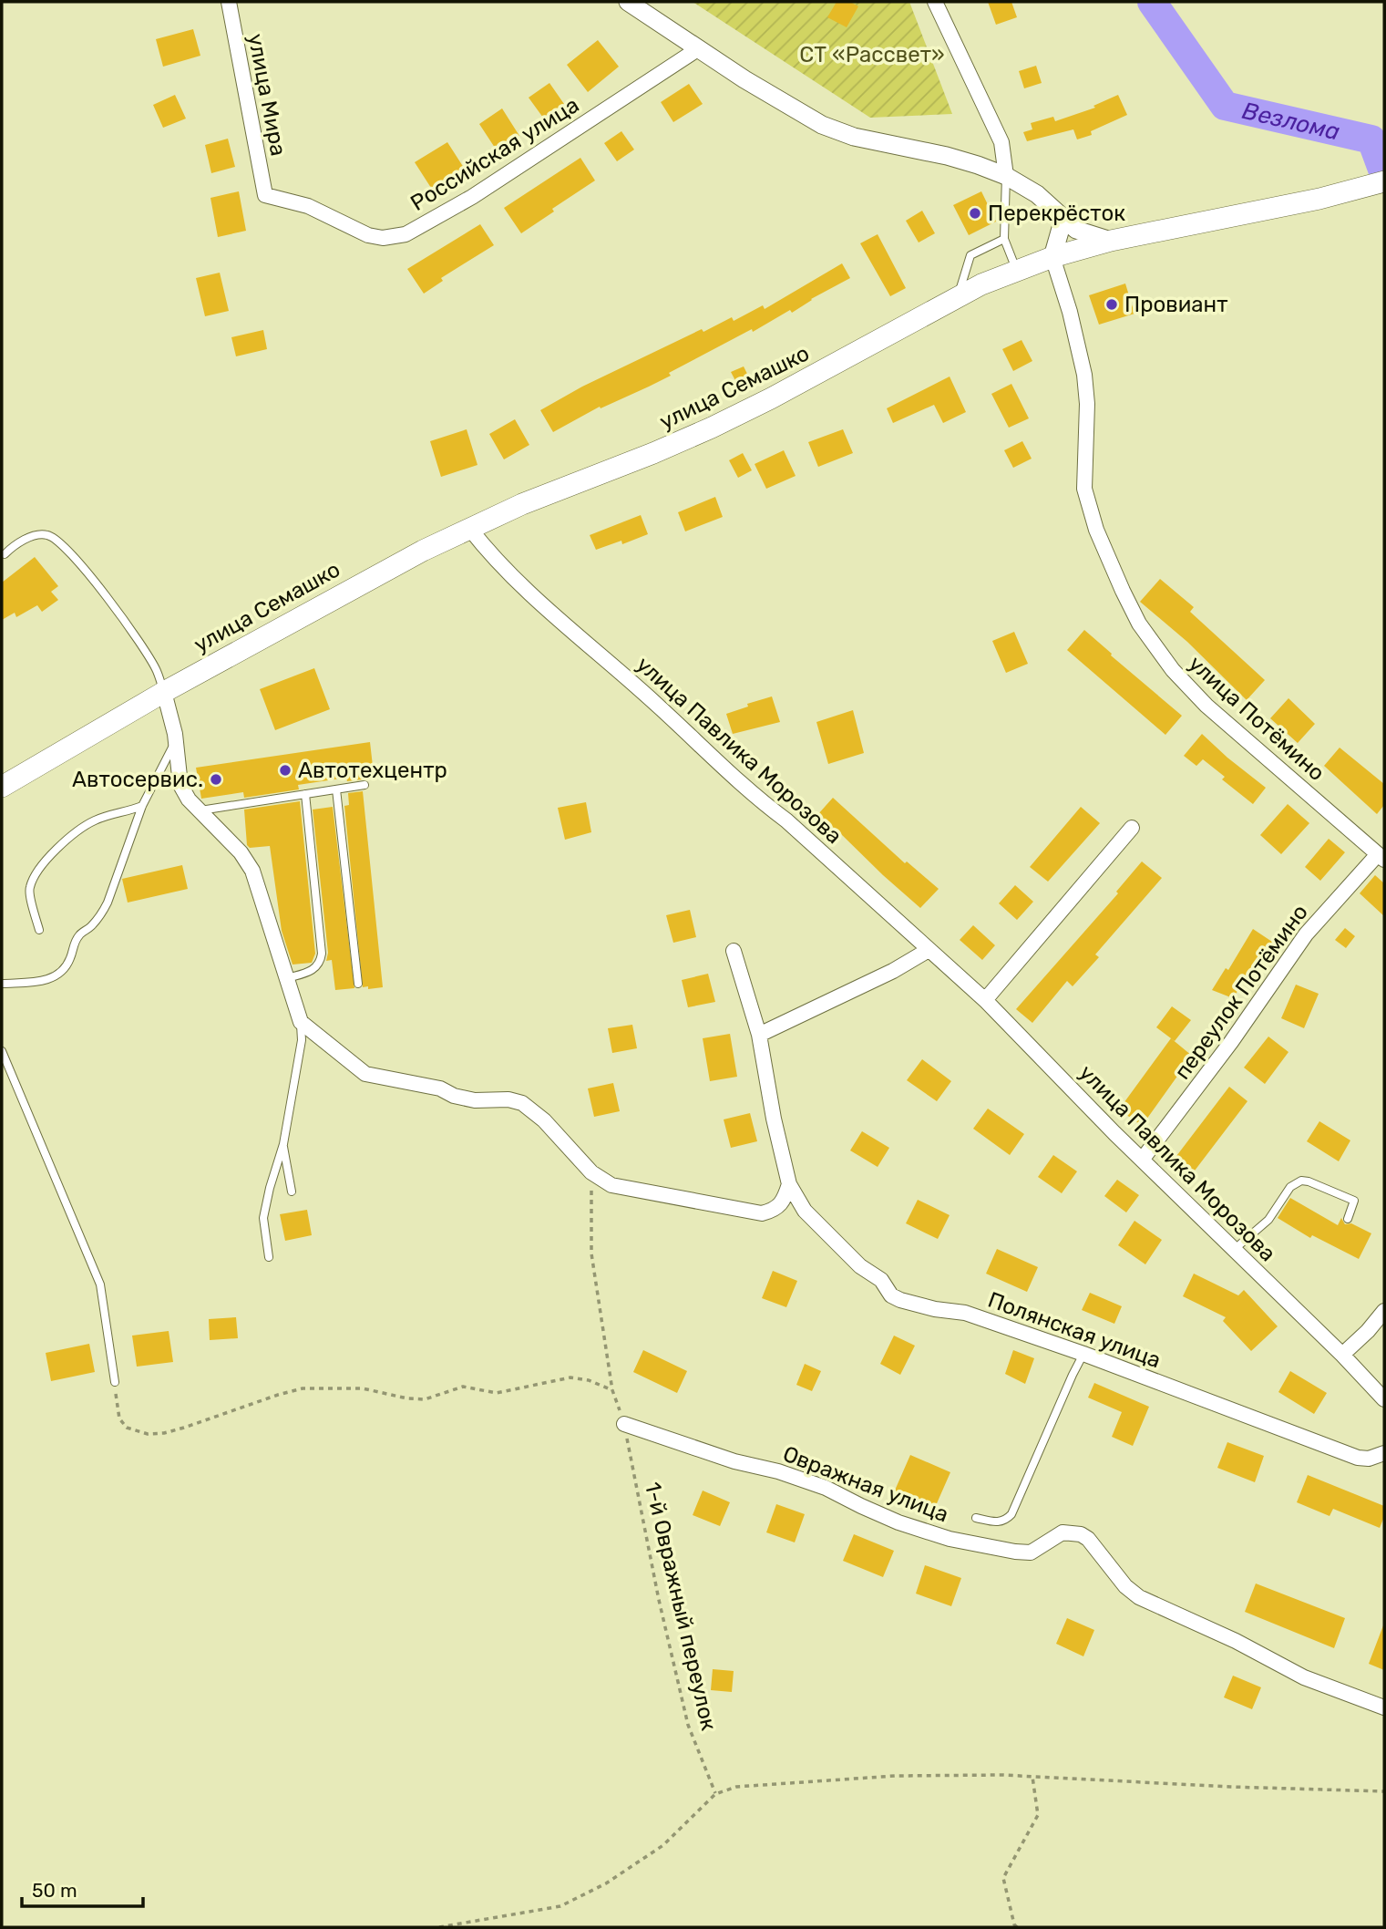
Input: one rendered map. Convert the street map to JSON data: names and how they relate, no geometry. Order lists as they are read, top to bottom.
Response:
{
  "streets": {
    "main road": ["улица Семашко"],
    "street": [
      "улица Мира",
      "Российская улица",
      "улица Потёмино",
      "улица Павлика Морозова",
      "переулок Потёмино",
      "Полянская улица",
      "Овражная улица"
    ],
    "path": ["1-й Овражный переулок"]
  },
  "crossings": [
    ["улица Мира", "Российская улица"],
    ["улица Семашко", "улица Потёмино"],
    ["улица Семашко", "улица Павлика Морозова"],
    ["улица Потёмино", "переулок Потёмино"],
    ["улица Павлика Морозова", "переулок Потёмино"],
    ["Овражная улица", "1-й Овражный переулок"]
  ],
  "water": ["Везлома"],
  "parks": ["СТ «Рассвет»"],
  "places": [
    "Перекрёсток",
    "Провиант",
    "Автотехцентр",
    "Автосервис."
  ],
  "scale_bar": "50 m"
}
